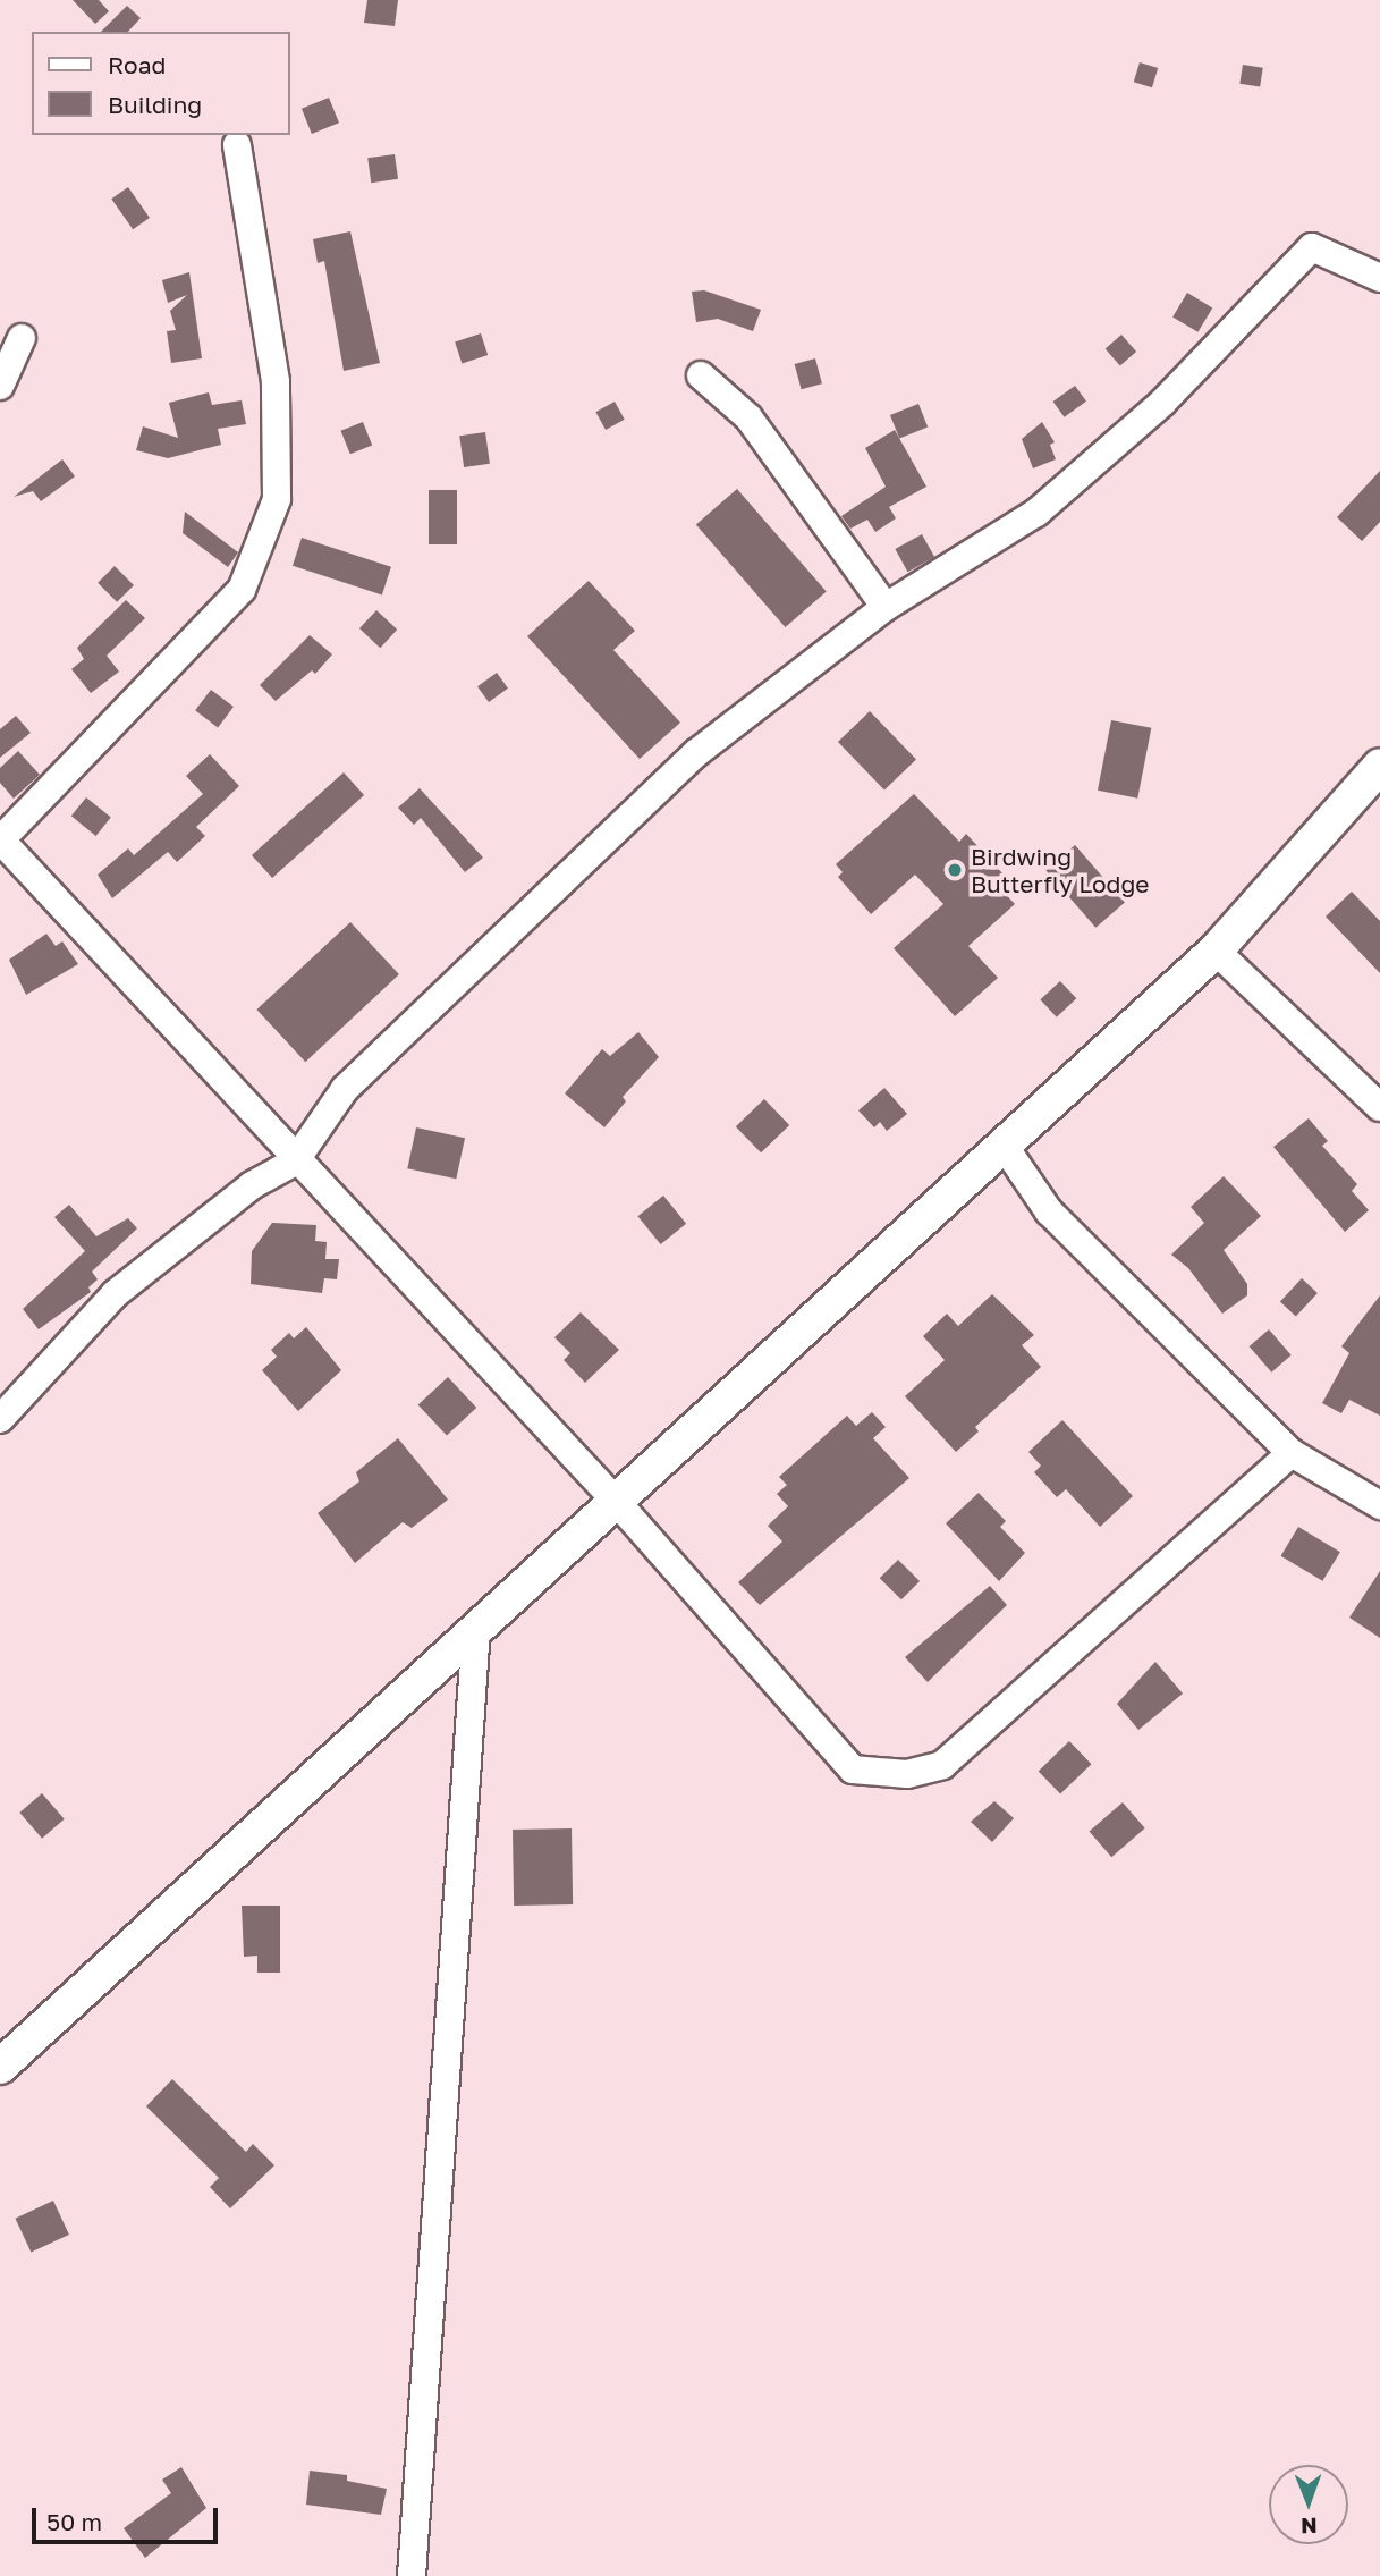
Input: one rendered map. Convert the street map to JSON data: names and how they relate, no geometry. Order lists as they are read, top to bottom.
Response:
{
  "places": ["Birdwing Butterfly Lodge"],
  "legend": ["Road", "Building"],
  "scale_bar": "50 m",
  "north": "bottom"
}
